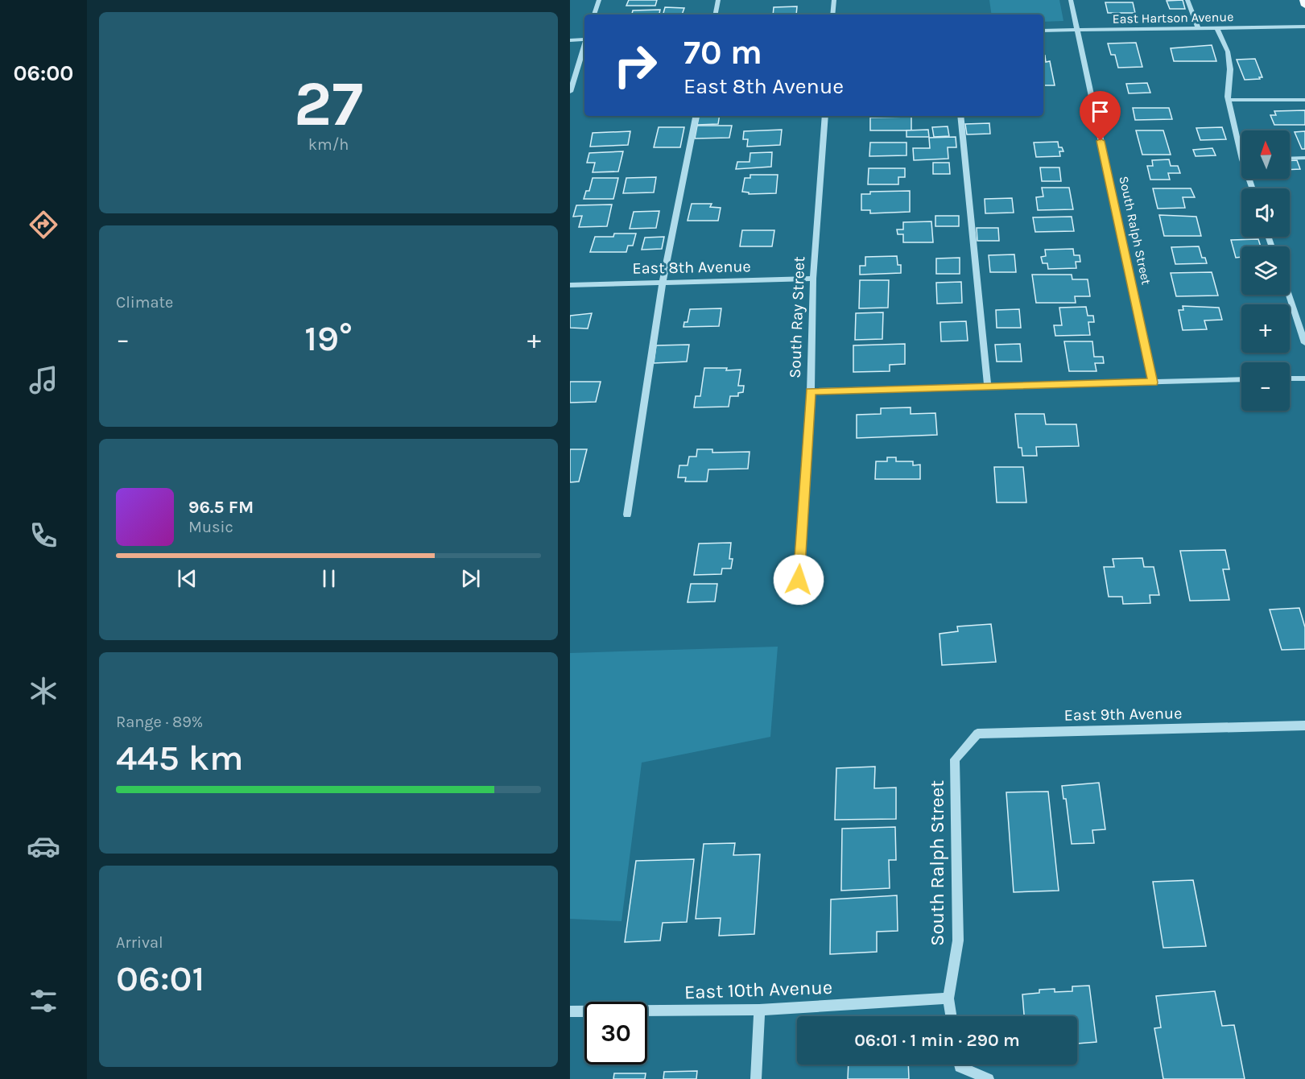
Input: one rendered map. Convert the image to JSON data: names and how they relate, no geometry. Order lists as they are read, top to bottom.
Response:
{
  "streets": {
    "street": [
      "East Hartson Avenue",
      "South Ralph Street",
      "East 8th Avenue",
      "South Ray Street",
      "East 9th Avenue",
      "East 10th Avenue"
    ]
  },
  "crossings": [
    ["East Hartson Avenue", "South Ralph Street"],
    ["South Ralph Street", "East 9th Avenue"],
    ["South Ralph Street", "East 10th Avenue"],
    ["East 8th Avenue", "South Ray Street"]
  ],
  "north": "top",
  "page": {
    "tabs": "06:00",
    "tile": [
      ["27", "km/h"],
      "Climate",
      ["Range · 89%", "445 km"],
      ["Arrival", "06:01"]
    ],
    "turn": ["70 m", "East 8th Avenue"],
    "map_buttons": ["+", "−"],
    "heat": ["−", "19°", "+"],
    "song": ["96.5 FM", "Music"],
    "limit": "30",
    "trip": "06:01 · 1 min · 290 m"
  }
}
